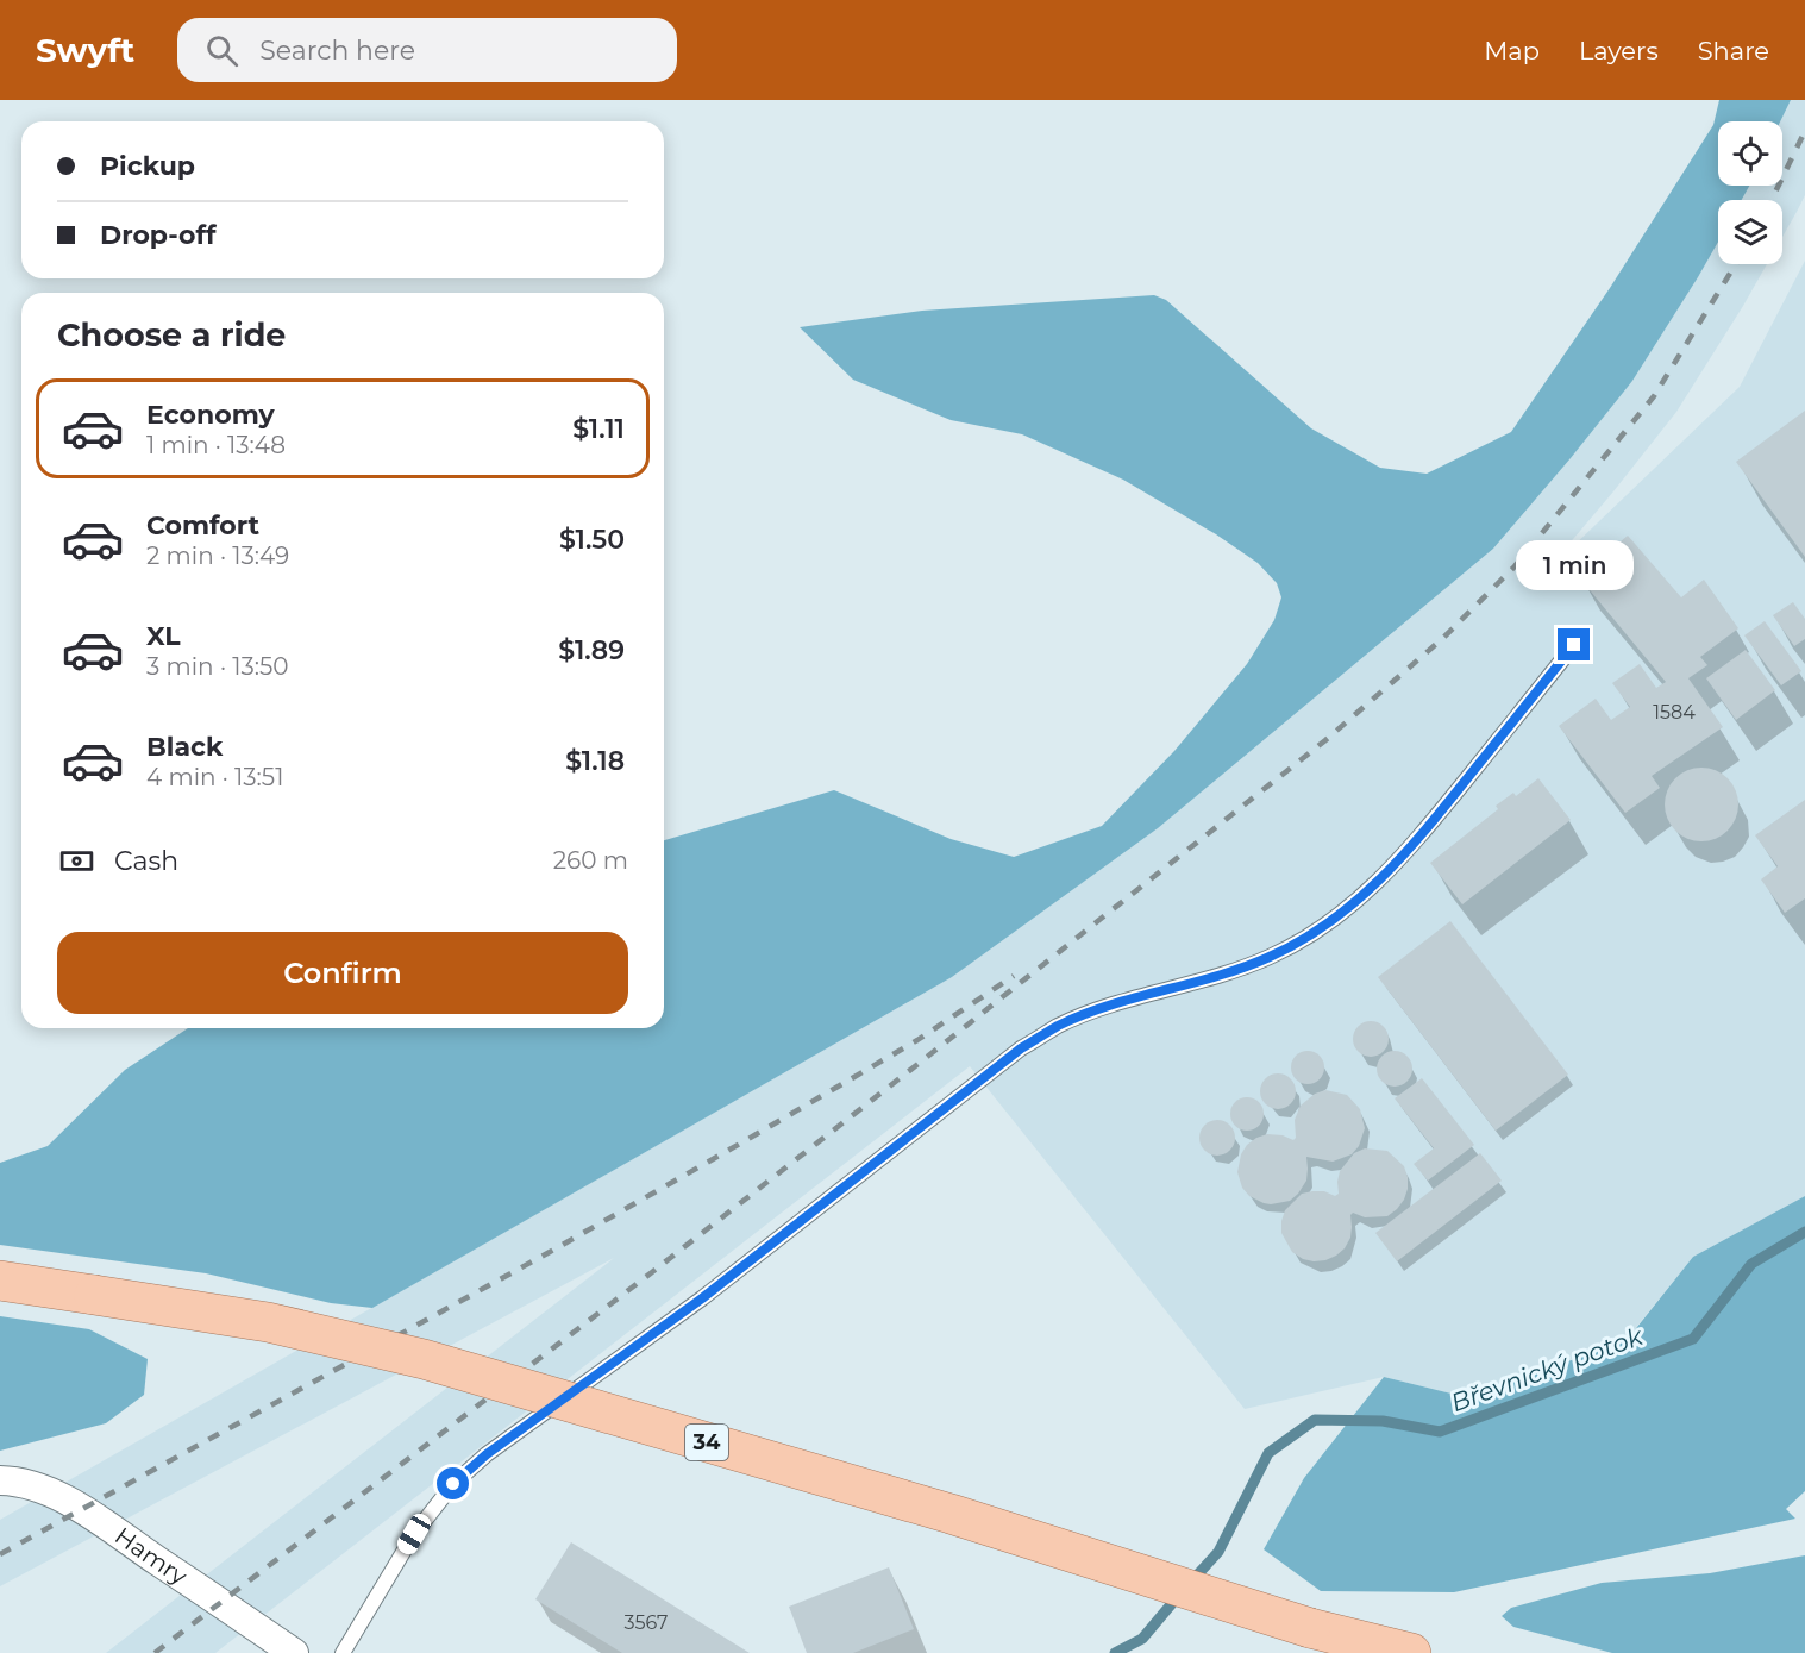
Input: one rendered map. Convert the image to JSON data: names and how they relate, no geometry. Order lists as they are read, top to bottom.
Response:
{
  "streets": {
    "main road": ["34"],
    "street": ["Hamry"]
  },
  "water": ["Břevnický potok"],
  "house_numbers": ["1584", "3567"],
  "page": {
    "header": "Swyft",
    "search": "Search here",
    "nav": ["Map", "Layers", "Share"],
    "banner": ["Pickup", "Drop-off"],
    "heading": "Choose a ride",
    "list": [
      {
        "name": "Economy",
        "note": "1 min · 13:48",
        "value": "$1.11"
      },
      {
        "name": "Comfort",
        "note": "2 min · 13:49",
        "value": "$1.50"
      },
      {
        "name": "XL",
        "note": "3 min · 13:50",
        "value": "$1.89"
      },
      {
        "name": "Black",
        "note": "4 min · 13:51",
        "value": "$1.18"
      }
    ],
    "bubble": "1 min",
    "pay": ["Cash", "260 m"],
    "buttons": "Confirm"
  }
}
